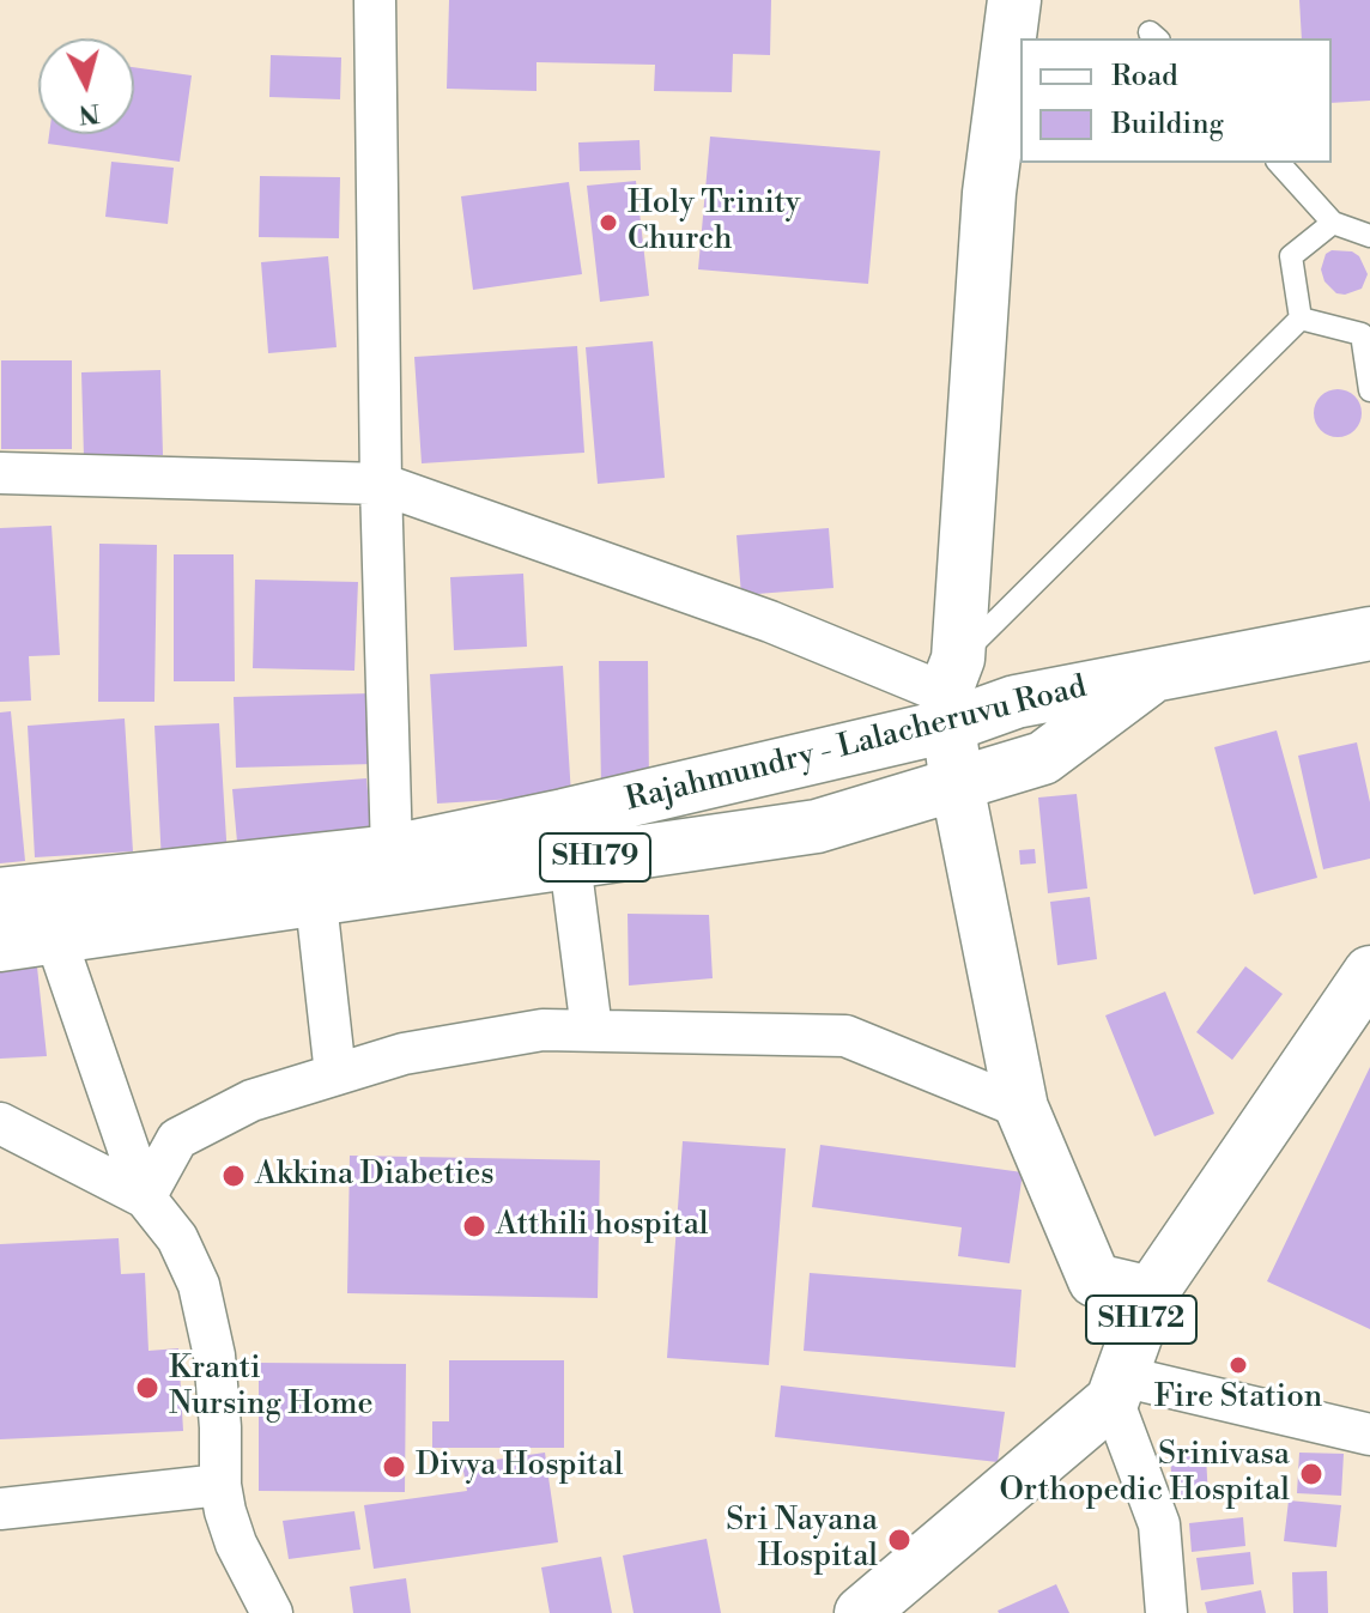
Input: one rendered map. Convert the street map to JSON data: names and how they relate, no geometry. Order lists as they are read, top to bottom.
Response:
{
  "streets": {
    "main road": ["Rajahmundry - Lalacheruvu Road", "SH179", "SH172"]
  },
  "crossings": [
    ["Rajahmundry - Lalacheruvu Road", "SH179"]
  ],
  "places": [
    "Holy Trinity Church",
    "Akkina Diabeties",
    "Atthili hospital",
    "Fire Station",
    "Kranti Nursing Home",
    "Divya Hospital",
    "Srinivasa Orthopedic Hospital",
    "Sri Nayana Hospital"
  ],
  "legend": ["Road", "Building"],
  "north": "bottom"
}
